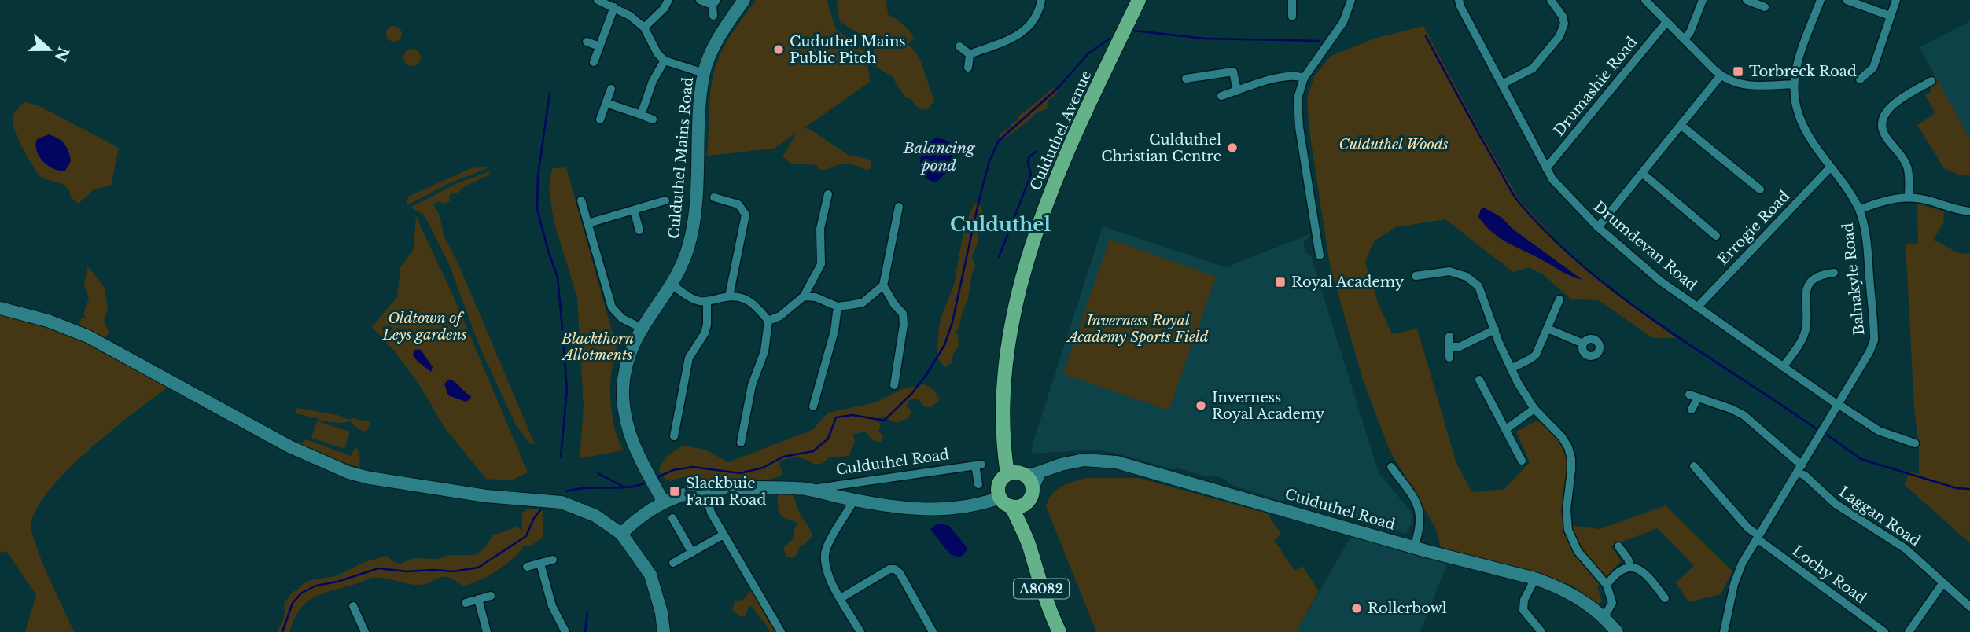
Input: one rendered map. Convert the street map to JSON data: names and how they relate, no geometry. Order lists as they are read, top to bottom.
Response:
{
  "streets": {
    "main road": [
      "Culduthel Avenue",
      "Culduthel Mains Road",
      "Culduthel Road",
      "A8082"
    ],
    "street": [
      "Drumashie Road",
      "Errogie Road",
      "Drumdevan Road",
      "Balnakyle Road",
      "Laggan Road",
      "Lochy Road"
    ]
  },
  "crossings": [
    ["Drumashie Road", "Drumdevan Road"],
    ["Culduthel Avenue", "Culduthel Road"],
    ["Culduthel Avenue", "A8082"],
    ["Culduthel Mains Road", "Culduthel Road"],
    ["Errogie Road", "Drumdevan Road"],
    ["Errogie Road", "Balnakyle Road"],
    ["Drumdevan Road", "Balnakyle Road"],
    ["Balnakyle Road", "Laggan Road"],
    ["Balnakyle Road", "Lochy Road"],
    ["Culduthel Road", "A8082"]
  ],
  "districts": ["Culduthel"],
  "water": ["Balancing pond"],
  "parks": [
    "Culduthel Woods",
    "Oldtown of Leys gardens",
    "Inverness Royal Academy Sports Field",
    "Blackthorn Allotments"
  ],
  "places": {
    "other": [
      "Cuduthel Mains Public Pitch",
      "Culduthel Christian Centre",
      "Inverness Royal Academy",
      "Rollerbowl"
    ],
    "transit": ["Torbreck Road", "Royal Academy", "Slackbuie Farm Road"]
  },
  "north": "right"
}
